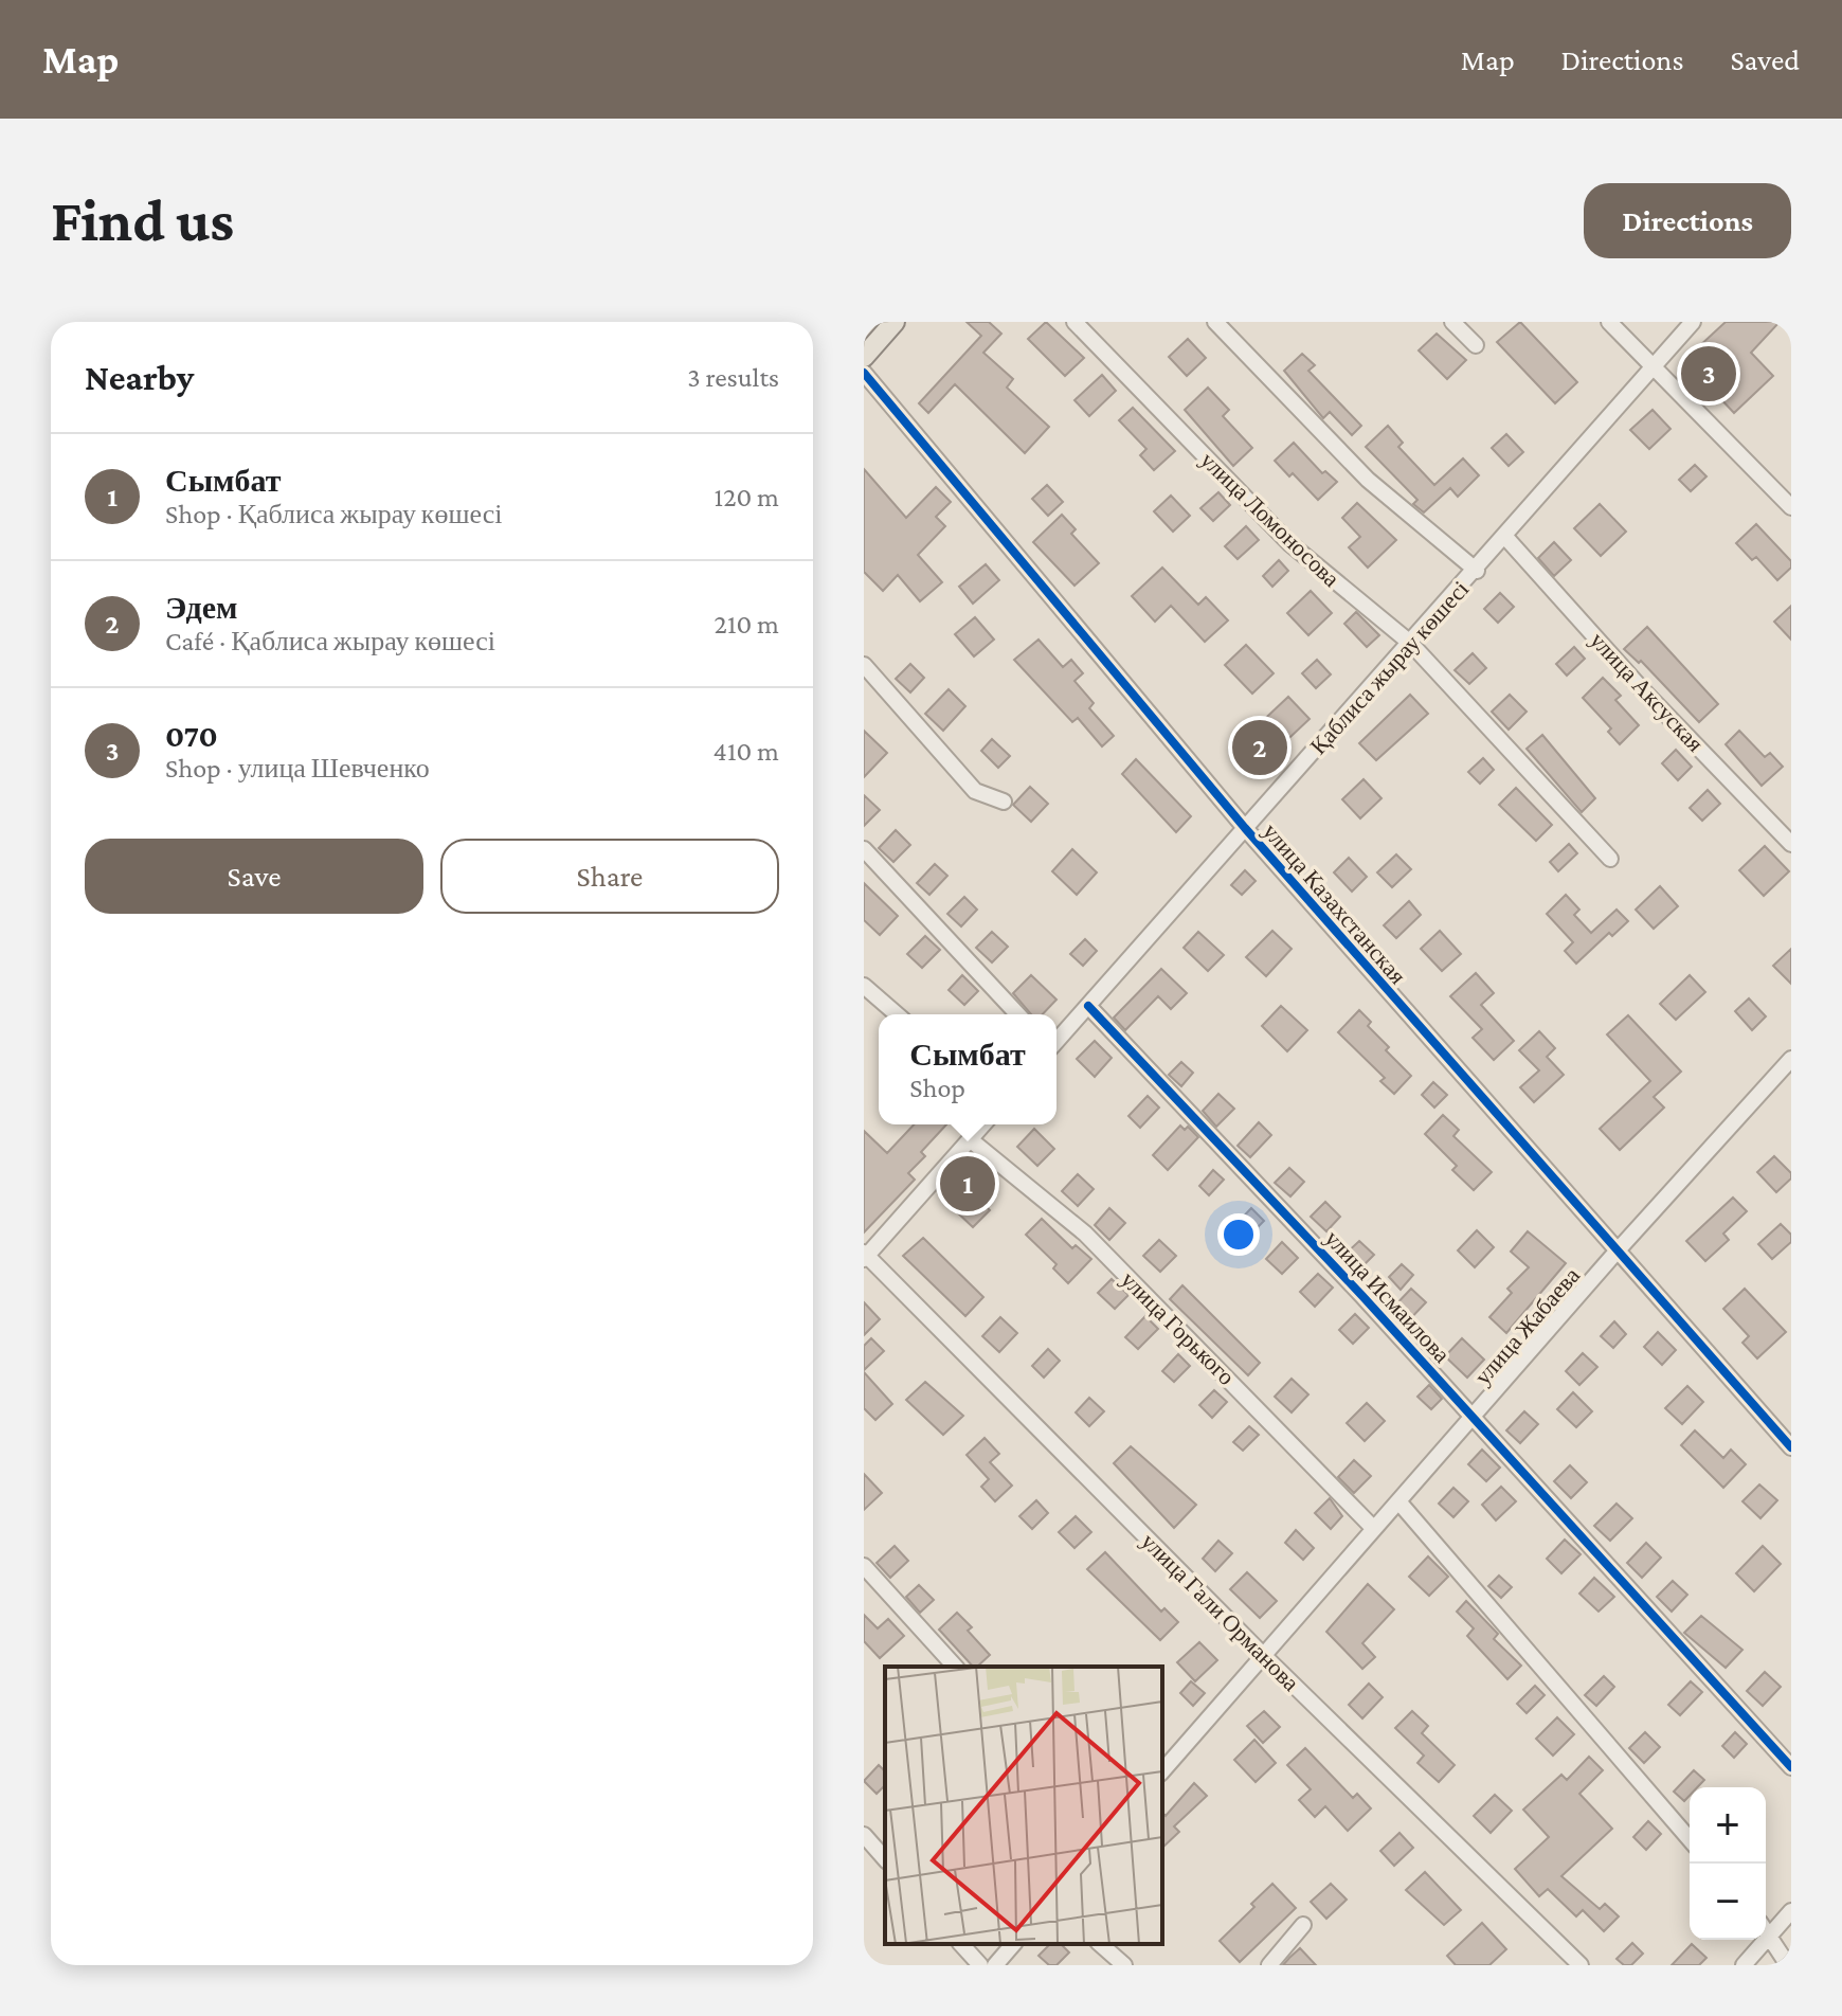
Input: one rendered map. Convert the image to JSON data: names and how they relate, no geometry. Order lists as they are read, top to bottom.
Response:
{
  "streets": {
    "street": [
      "улица Ломоносова",
      "Қаблиса жырау көшесі",
      "улица Аксуская",
      "улица Казахстанская",
      "улица Исмаилова",
      "улица Жабаева",
      "улица Горького",
      "улица Гали Орманова"
    ]
  },
  "crossings": [
    ["улица Ломоносова", "Қаблиса жырау көшесі"],
    ["Қаблиса жырау көшесі", "улица Аксуская"],
    ["Қаблиса жырау көшесі", "улица Казахстанская"],
    ["Қаблиса жырау көшесі", "улица Исмаилова"],
    ["улица Казахстанская", "улица Жабаева"],
    ["улица Исмаилова", "улица Жабаева"],
    ["улица Жабаева", "улица Горького"],
    ["улица Жабаева", "улица Гали Орманова"]
  ],
  "page": {
    "header": "Map",
    "nav": ["Map", "Directions", "Saved"],
    "buttons": [
      "Directions",
      ["Save", "Share"]
    ],
    "title": "Find us",
    "heading": ["Nearby", "3 results"],
    "pins": ["3", "2", "1"],
    "list": [
      {
        "mark": "1",
        "name": "Сымбат",
        "note": "Shop · Қаблиса жырау көшесі",
        "value": "120 m"
      },
      {
        "mark": "2",
        "name": "Эдем",
        "note": "Café · Қаблиса жырау көшесі",
        "value": "210 m"
      },
      {
        "mark": "3",
        "name": "070",
        "note": "Shop · улица Шевченко",
        "value": "410 m"
      }
    ],
    "popup": ["Сымбат", "Shop"],
    "map_buttons": ["+", "−"]
  }
}
